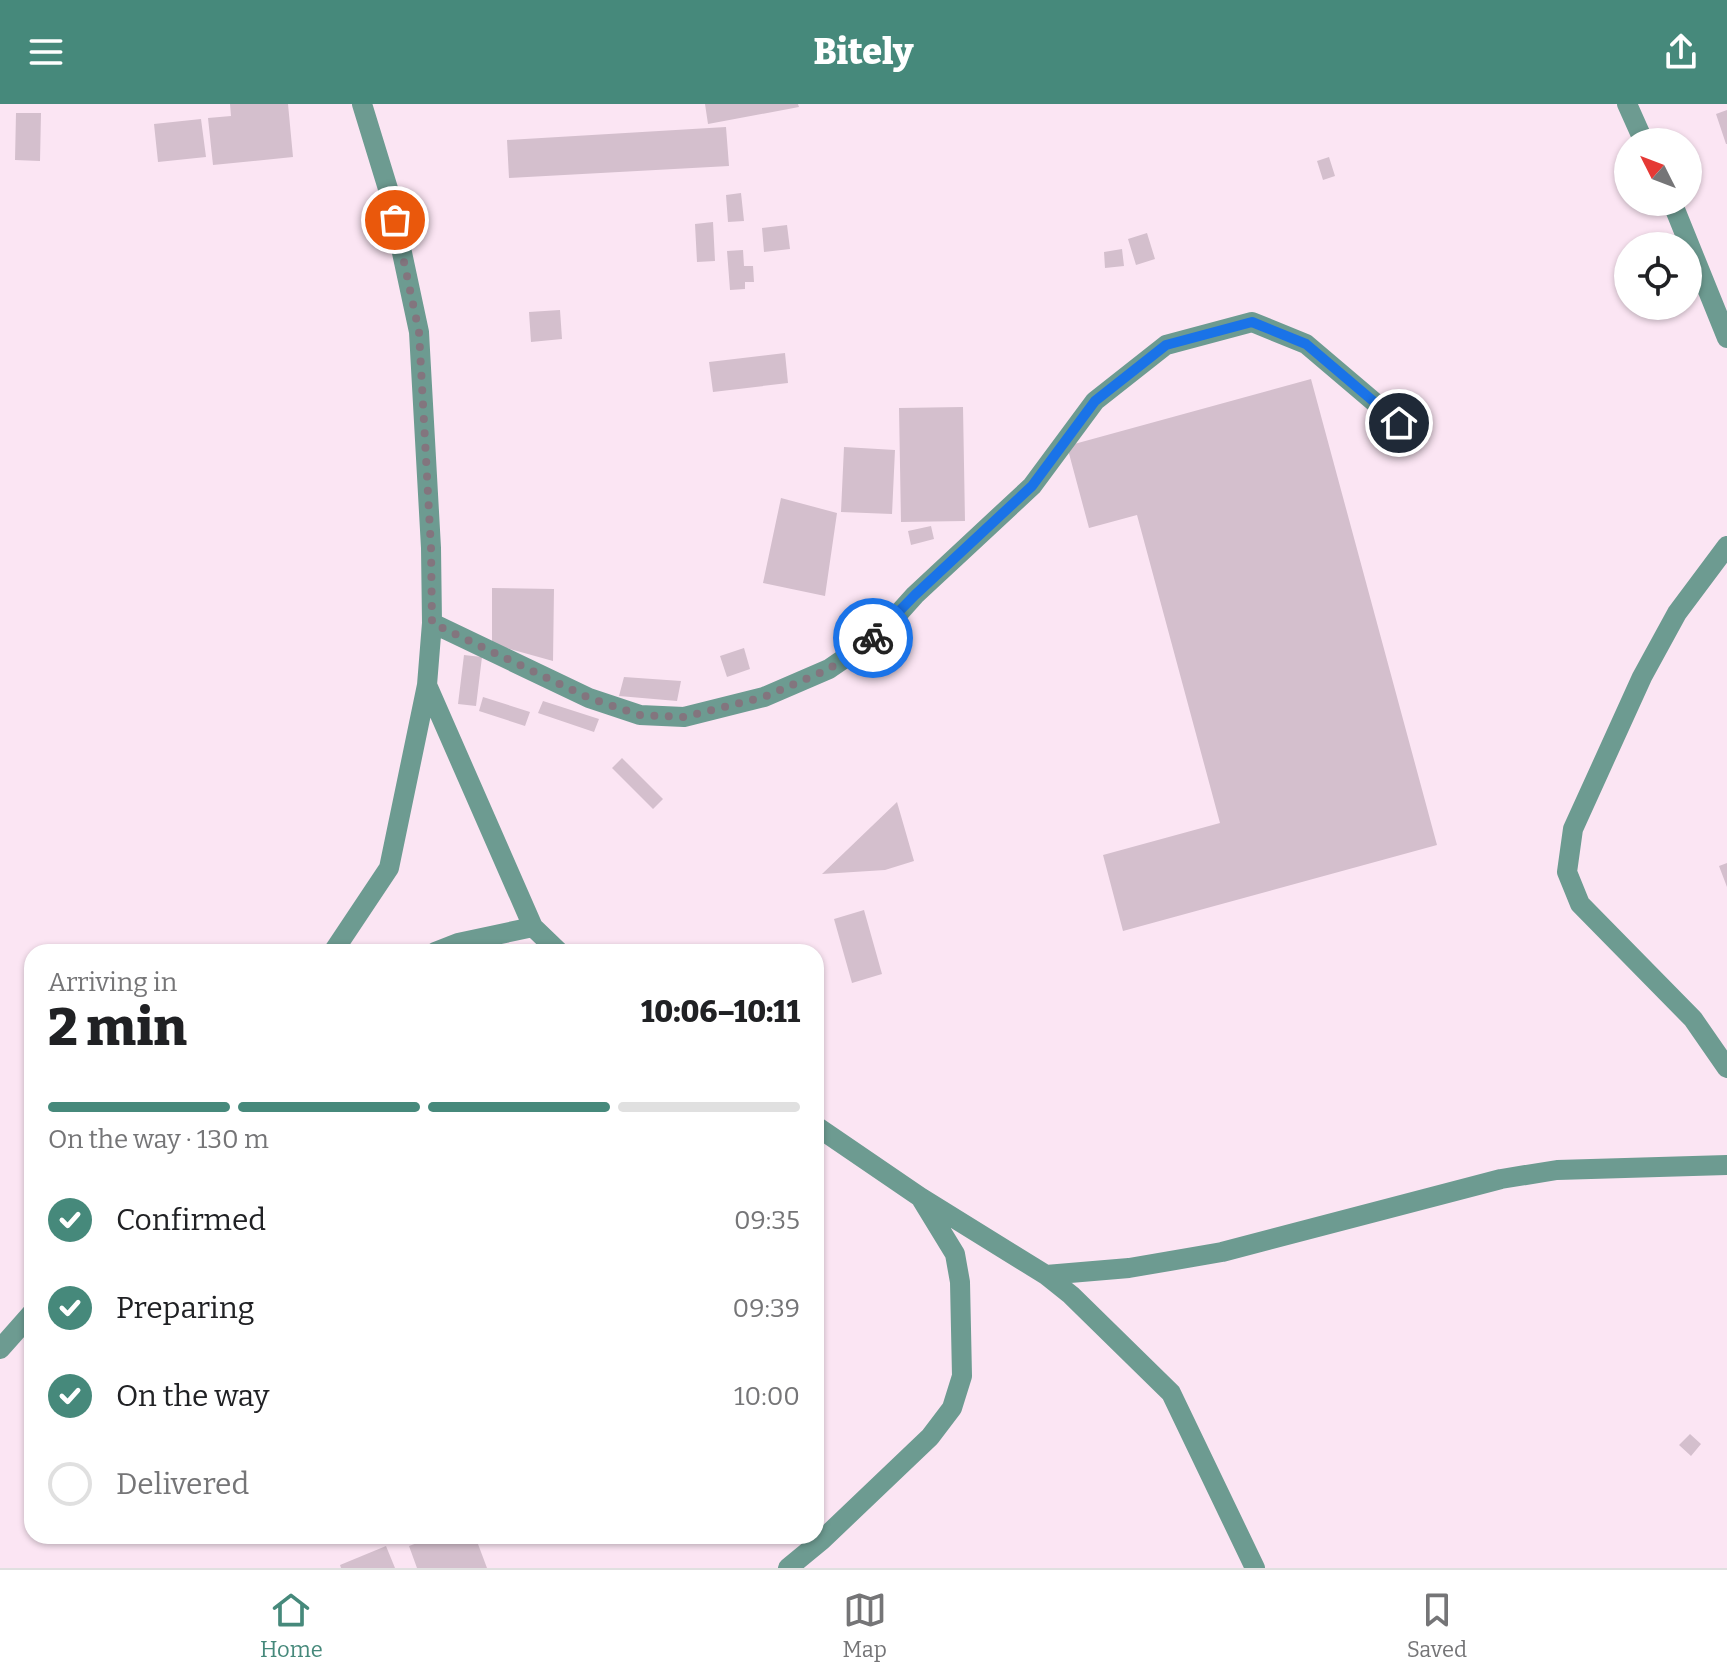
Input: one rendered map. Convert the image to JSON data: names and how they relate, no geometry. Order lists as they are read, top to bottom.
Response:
{
  "north": "top left",
  "page": {
    "header": "Bitely",
    "heading": ["2 min", "Arriving in", "10:06–10:11"],
    "bar": "On the way · 130 m",
    "list": [
      ["Confirmed", "09:35"],
      ["Preparing", "09:39"],
      ["On the way", "10:00"],
      "Delivered"
    ],
    "tabs": ["Home", "Map", "Saved"]
  }
}
